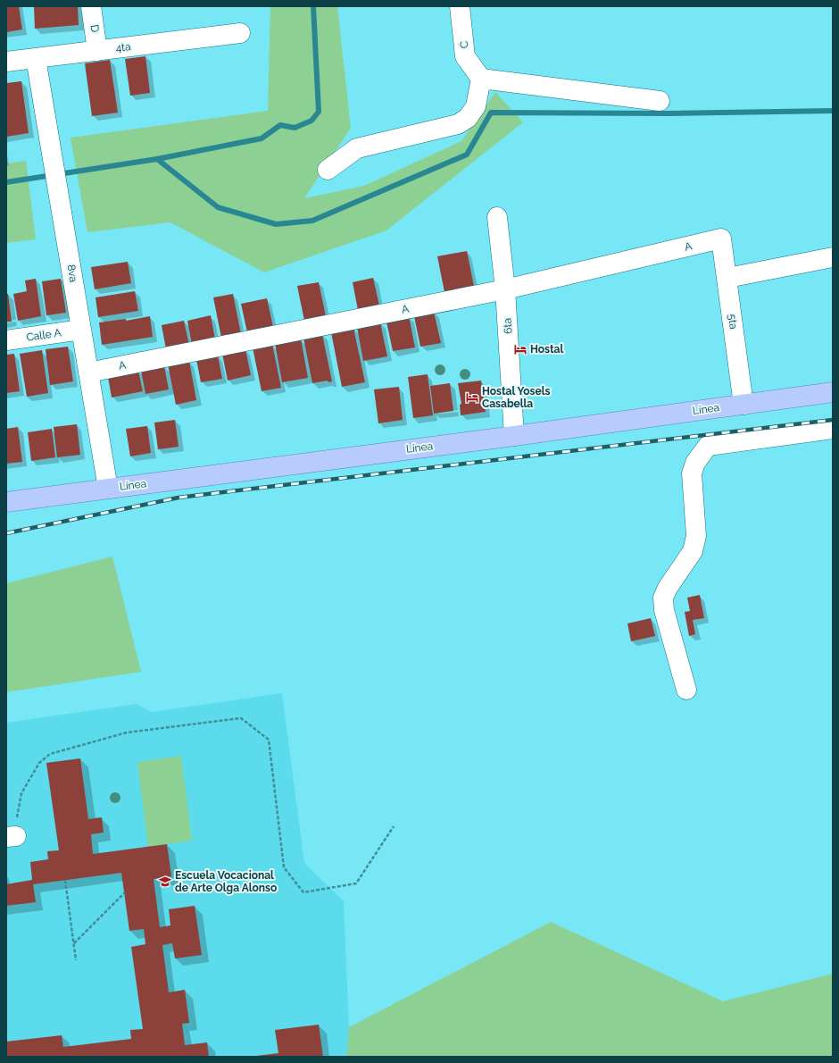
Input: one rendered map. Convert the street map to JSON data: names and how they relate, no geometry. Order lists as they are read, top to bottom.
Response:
{
  "streets": {
    "main road": ["Línea"],
    "street": [
      "D",
      "C",
      "4ta",
      "A",
      "8va",
      "5ta",
      "6ta",
      "Calle A"
    ]
  },
  "crossings": [
    ["D", "4ta"],
    ["4ta", "8va"],
    ["A", "8va"],
    ["A", "5ta"],
    ["A", "6ta"],
    ["8va", "Calle A"],
    ["8va", "Línea"],
    ["5ta", "Línea"],
    ["6ta", "Línea"]
  ],
  "places": {
    "hotel": ["Hostal", "Hostal Yosels Casabella"],
    "school or university": ["Escuela Vocacional de Arte Olga Alonso"]
  }
}
